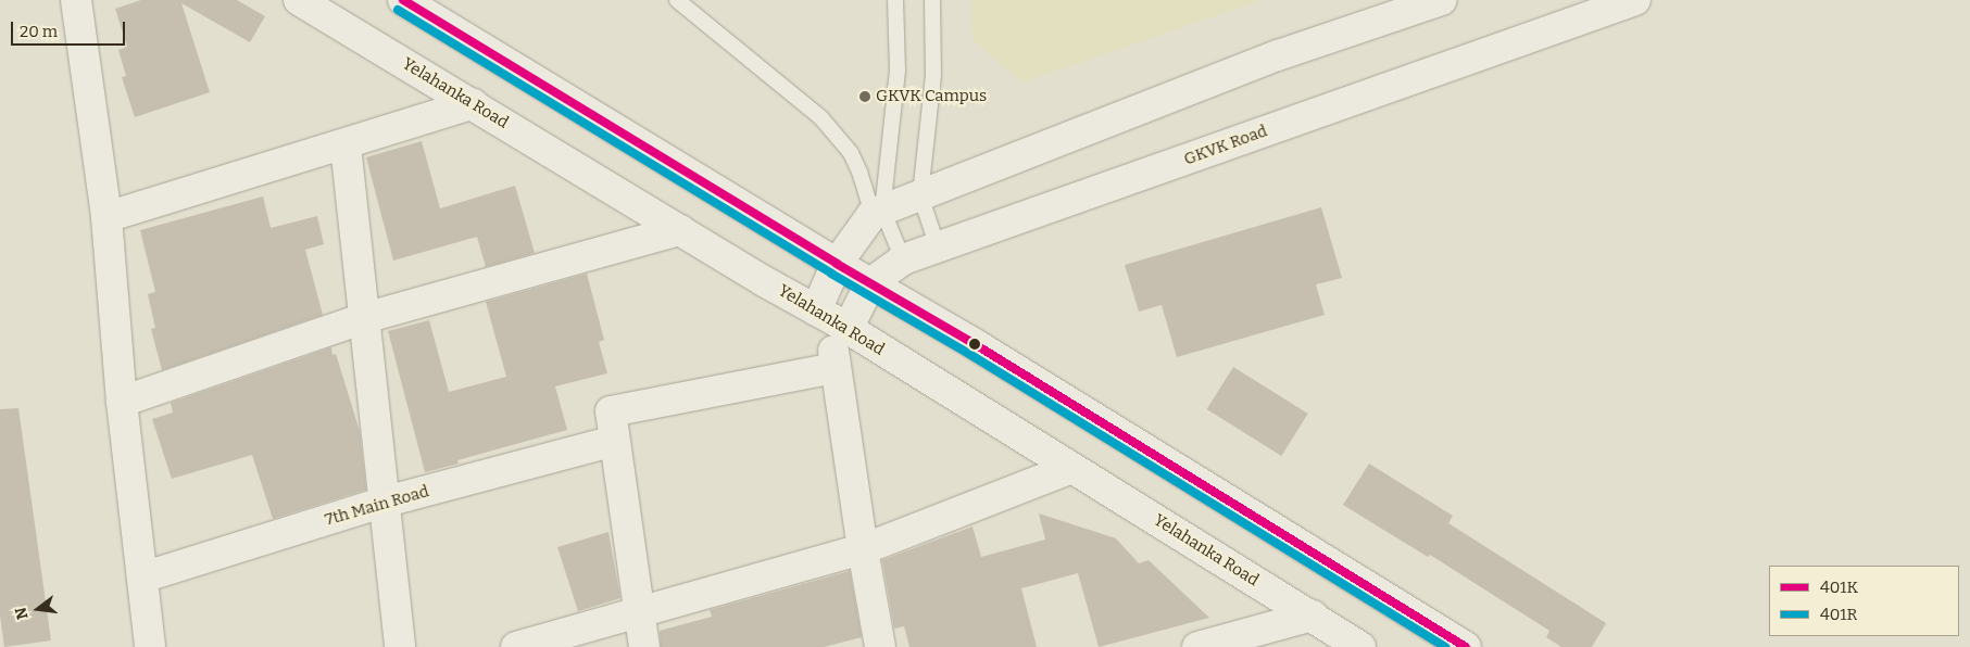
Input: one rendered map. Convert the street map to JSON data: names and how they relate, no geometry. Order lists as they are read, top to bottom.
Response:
{
  "streets": {
    "street": ["Yelahanka Road", "GKVK Road", "7th Main Road"]
  },
  "crossings": [
    ["Yelahanka Road", "GKVK Road"]
  ],
  "places": ["GKVK Campus"],
  "lines": ["transit line 401K", "transit line 401R"],
  "legend": ["401K", "401R"],
  "scale_bar": "20 m",
  "north": "left"
}
